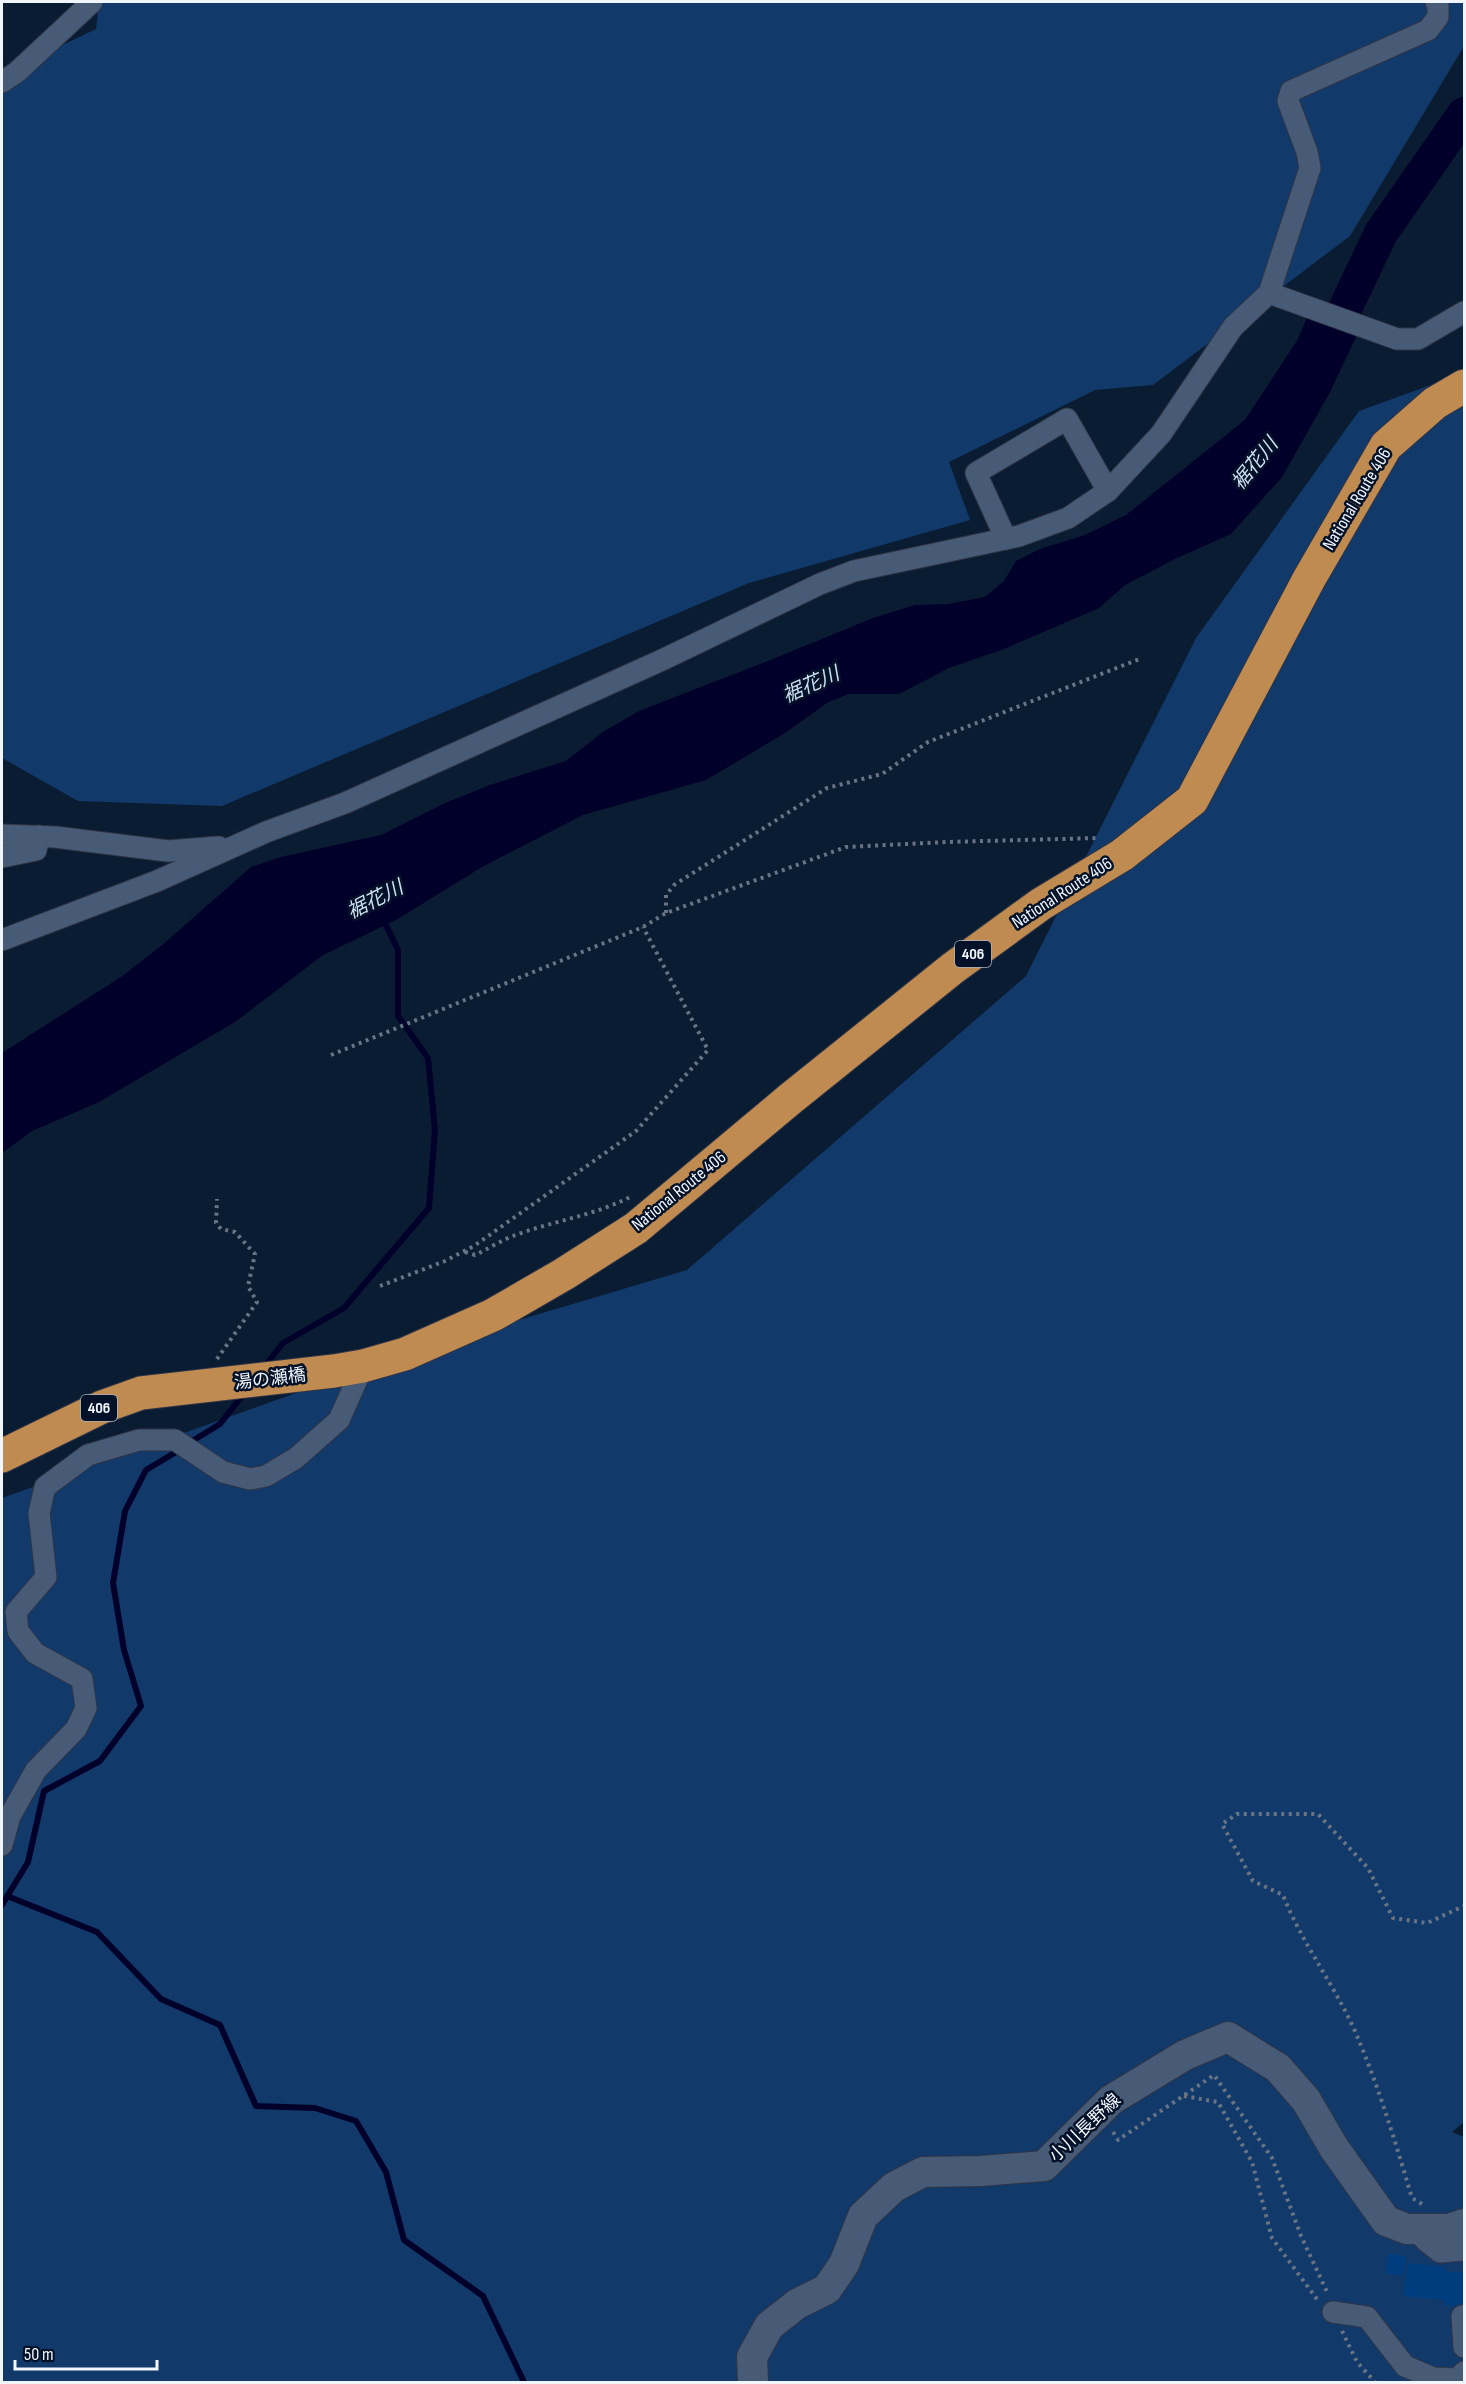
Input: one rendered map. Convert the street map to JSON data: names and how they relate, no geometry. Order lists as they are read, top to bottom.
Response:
{
  "streets": {
    "highway": ["National Route 406", "406", "湯の瀬橋"],
    "main road": ["小川長野線"]
  },
  "crossings": [
    ["National Route 406", "湯の瀬橋"],
    ["406", "湯の瀬橋"]
  ],
  "water": ["裾花川"],
  "scale_bar": "50 m"
}
